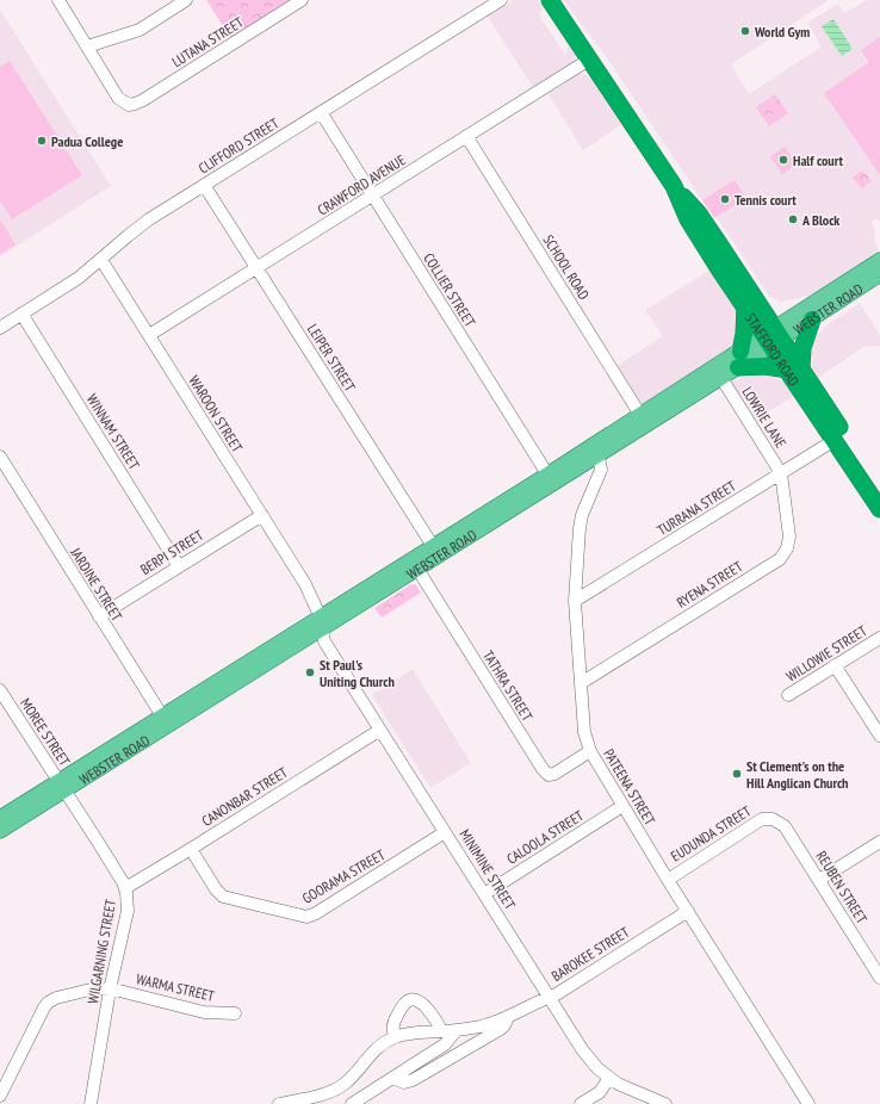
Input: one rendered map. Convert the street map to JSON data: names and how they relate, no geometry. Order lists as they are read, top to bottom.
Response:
{
  "streets": {
    "highway": ["STAFFORD ROAD"],
    "main road": ["WEBSTER ROAD"],
    "street": [
      "LUTANA STREET",
      "CLIFFORD STREET",
      "CRAWFORD AVENUE",
      "SCHOOL ROAD",
      "COLLIER STREET",
      "LEIPER STREET",
      "WAROON STREET",
      "LOWRIE LANE",
      "WINNAM STREET",
      "TURRANA STREET",
      "BERPI STREET",
      "JARDINE STREET",
      "RYENA STREET",
      "WILLOWIE STREET",
      "TATHRA STREET",
      "MOREE STREET",
      "PATEENA STREET",
      "CANONBAR STREET",
      "EUDUNDA STREET",
      "CALOOLA STREET",
      "MINIMINE STREET",
      "GOORAMA STREET",
      "REUBEN STREET",
      "WILGARNING STREET",
      "BAROKEE STREET",
      "WARMA STREET"
    ]
  },
  "crossings": [
    ["CLIFFORD STREET", "COLLIER STREET"],
    ["CLIFFORD STREET", "LEIPER STREET"],
    ["CLIFFORD STREET", "WAROON STREET"],
    ["CLIFFORD STREET", "WINNAM STREET"],
    ["CRAWFORD AVENUE", "SCHOOL ROAD"],
    ["CRAWFORD AVENUE", "COLLIER STREET"],
    ["CRAWFORD AVENUE", "STAFFORD ROAD"],
    ["CRAWFORD AVENUE", "LEIPER STREET"],
    ["CRAWFORD AVENUE", "WAROON STREET"],
    ["SCHOOL ROAD", "WEBSTER ROAD"],
    ["COLLIER STREET", "WEBSTER ROAD"],
    ["WEBSTER ROAD", "STAFFORD ROAD"],
    ["WEBSTER ROAD", "LEIPER STREET"],
    ["WEBSTER ROAD", "WAROON STREET"],
    ["WEBSTER ROAD", "LOWRIE LANE"],
    ["WEBSTER ROAD", "JARDINE STREET"],
    ["WEBSTER ROAD", "TATHRA STREET"],
    ["WEBSTER ROAD", "MOREE STREET"],
    ["WEBSTER ROAD", "PATEENA STREET"],
    ["WEBSTER ROAD", "MINIMINE STREET"],
    ["WEBSTER ROAD", "WILGARNING STREET"],
    ["STAFFORD ROAD", "TURRANA STREET"],
    ["WAROON STREET", "BERPI STREET"],
    ["WAROON STREET", "MINIMINE STREET"],
    ["LOWRIE LANE", "TURRANA STREET"],
    ["LOWRIE LANE", "RYENA STREET"],
    ["WINNAM STREET", "BERPI STREET"],
    ["TURRANA STREET", "RYENA STREET"],
    ["TURRANA STREET", "PATEENA STREET"],
    ["BERPI STREET", "JARDINE STREET"],
    ["RYENA STREET", "PATEENA STREET"],
    ["TATHRA STREET", "PATEENA STREET"],
    ["MOREE STREET", "WILGARNING STREET"],
    ["PATEENA STREET", "EUDUNDA STREET"],
    ["PATEENA STREET", "CALOOLA STREET"],
    ["PATEENA STREET", "BAROKEE STREET"],
    ["CANONBAR STREET", "MINIMINE STREET"],
    ["CANONBAR STREET", "GOORAMA STREET"],
    ["CANONBAR STREET", "WILGARNING STREET"],
    ["EUDUNDA STREET", "REUBEN STREET"],
    ["CALOOLA STREET", "MINIMINE STREET"],
    ["MINIMINE STREET", "GOORAMA STREET"],
    ["MINIMINE STREET", "BAROKEE STREET"],
    ["WILGARNING STREET", "WARMA STREET"]
  ],
  "places": [
    "World Gym",
    "Padua College",
    "Half court",
    "Tennis court",
    "A Block",
    "St Paul's Uniting Church",
    "St Clement's on the Hill Anglican Church"
  ]
}
